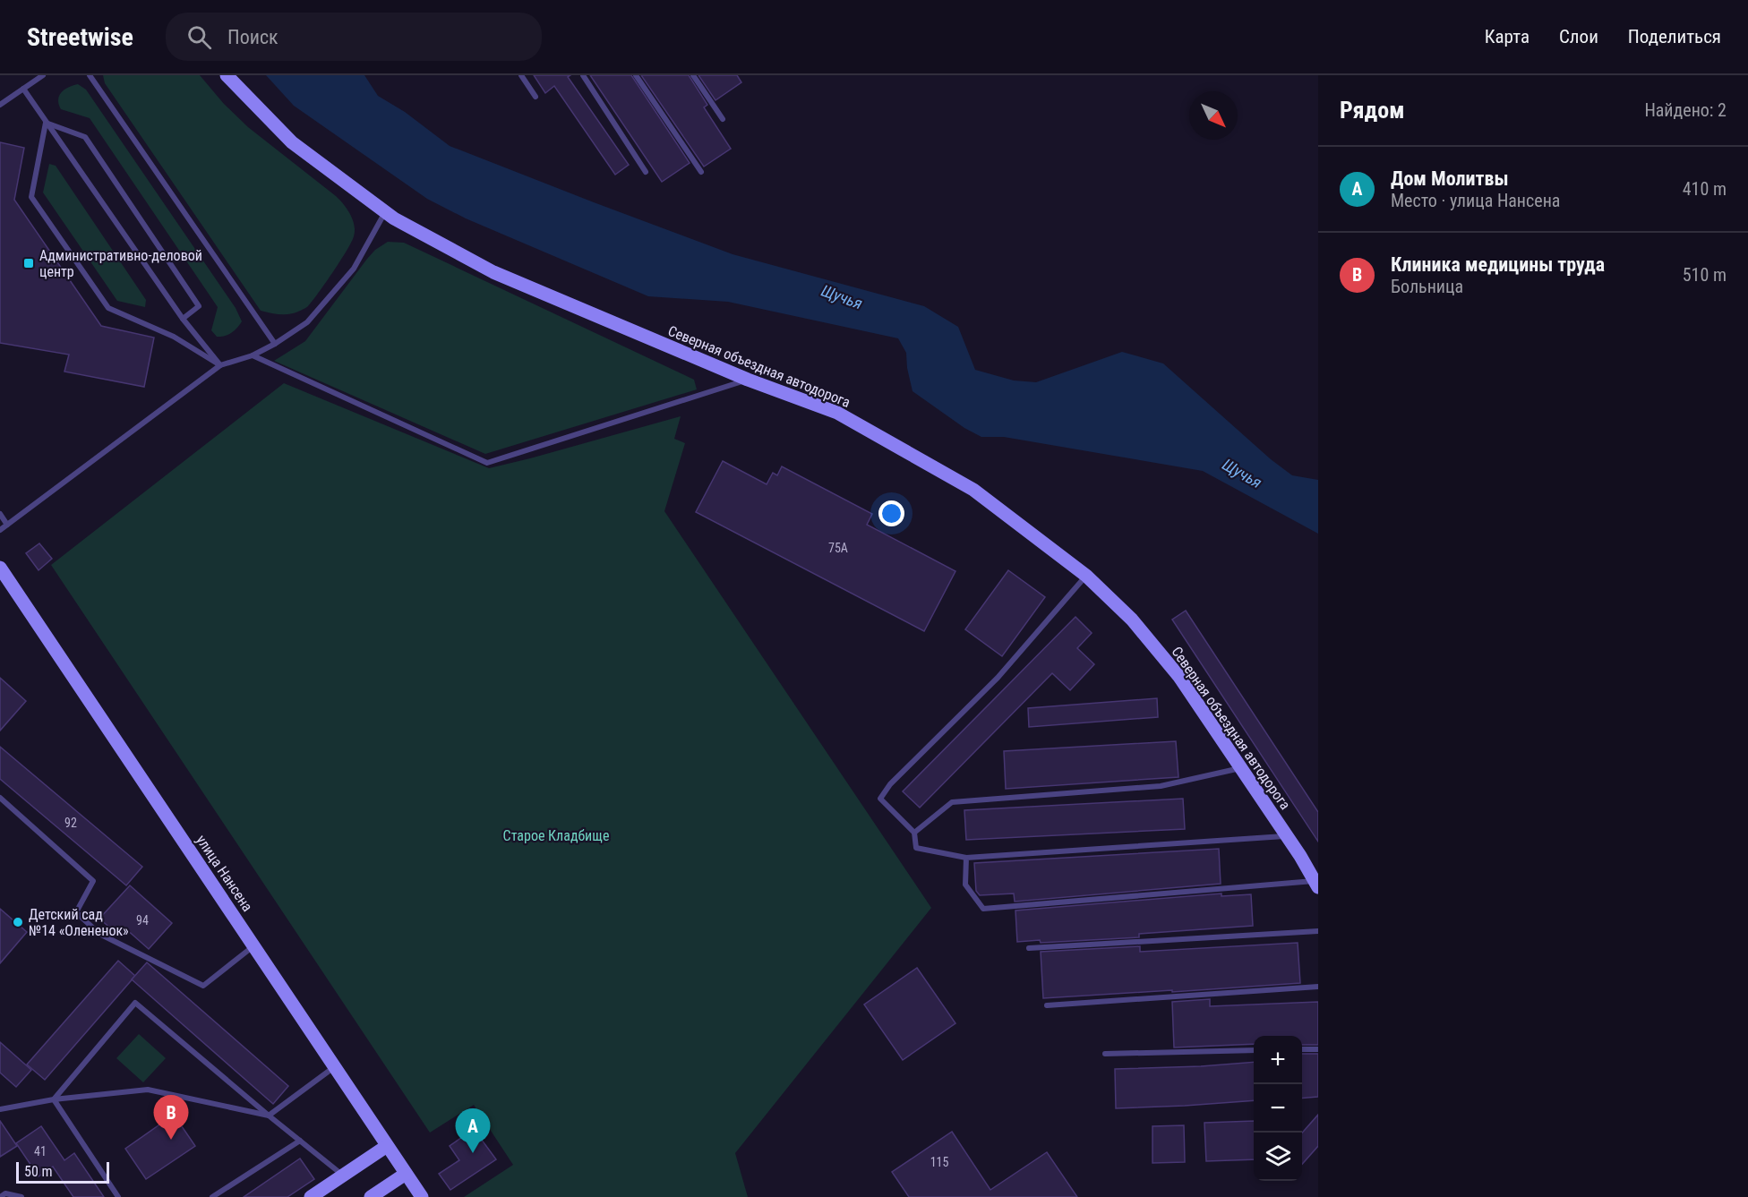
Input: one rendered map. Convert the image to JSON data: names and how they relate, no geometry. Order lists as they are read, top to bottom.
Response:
{
  "streets": {
    "street": ["Северная объездная автодорога", "улица Нансена"]
  },
  "water": ["Щучья"],
  "parks": ["Старое Кладбище"],
  "places": {
    "transit": ["Административно-деловой центр"],
    "other": ["Детский сад №14 «Олененок»"]
  },
  "house_numbers": [
    "75А",
    "92",
    "94",
    "41",
    "115"
  ],
  "scale_bar": "50 m",
  "north": "bottom right",
  "page": {
    "header": "Streetwise",
    "search": "Поиск",
    "nav": ["Карта", "Слои", "Поделиться"],
    "heading": ["Рядом", "Найдено: 2"],
    "list": [
      {
        "mark": "A",
        "name": "Дом Молитвы",
        "note": "Место · улица Нансена",
        "value": "410 m"
      },
      {
        "mark": "B",
        "name": "Клиника медицины труда",
        "note": "Больница",
        "value": "510 m"
      }
    ],
    "map_buttons": ["+", "−"],
    "pins": ["B", "A"],
    "scale": "50 m"
  }
}
